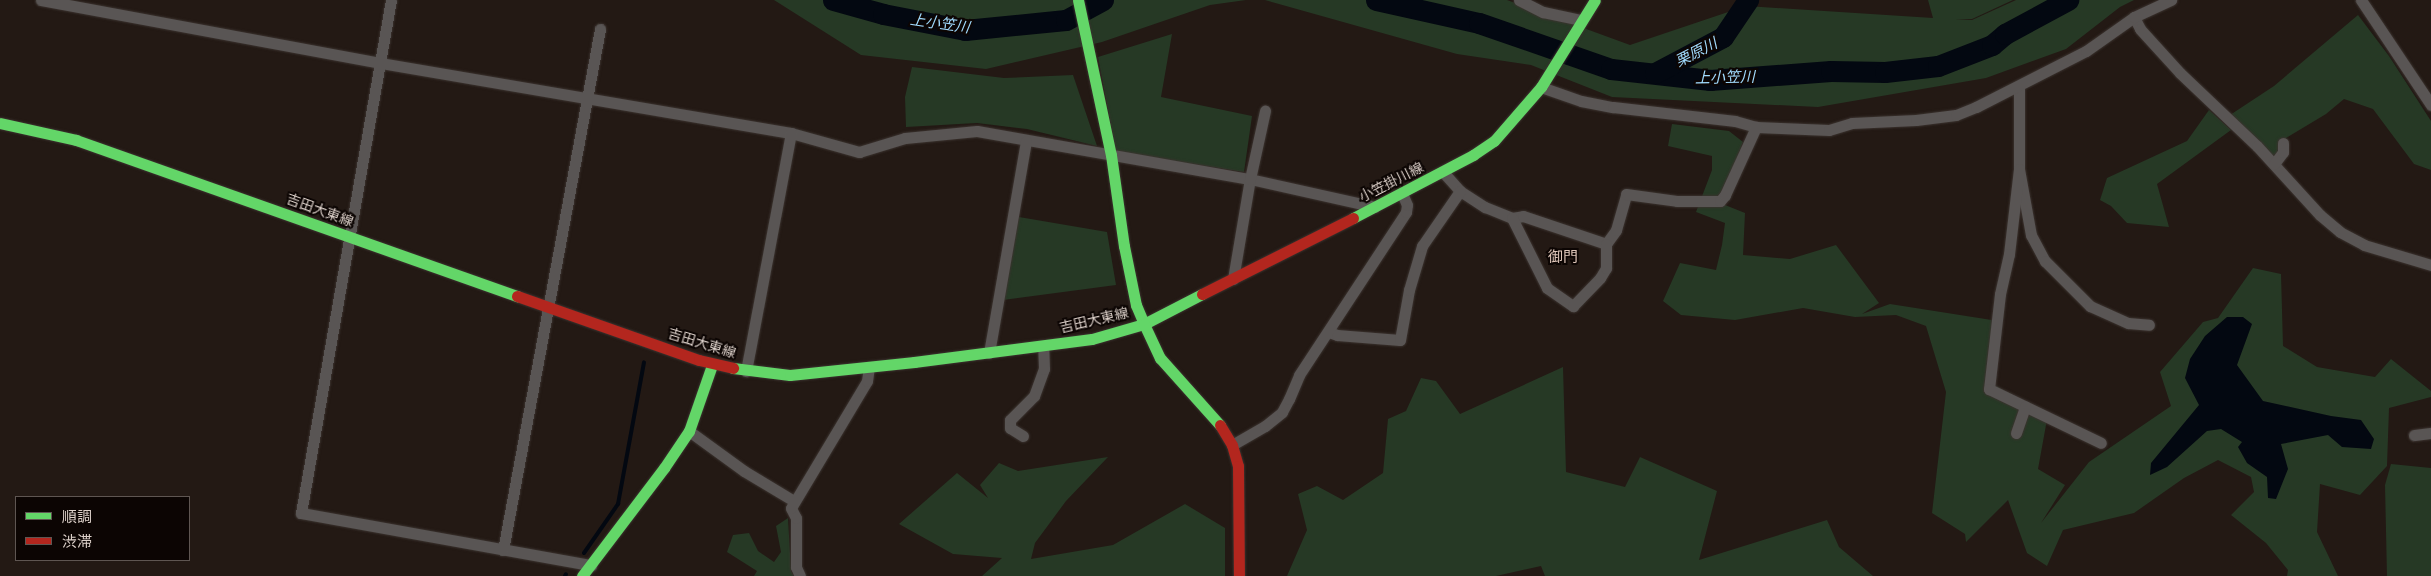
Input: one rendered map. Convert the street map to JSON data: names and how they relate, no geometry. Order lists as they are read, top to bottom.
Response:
{
  "streets": {
    "main road": ["小笠掛川線", "吉田大東線"]
  },
  "crossings": [
    ["小笠掛川線", "吉田大東線"]
  ],
  "districts": ["御門"],
  "water": ["上小笠川", "栗原川"],
  "legend": ["順調", "渋滞"]
}
